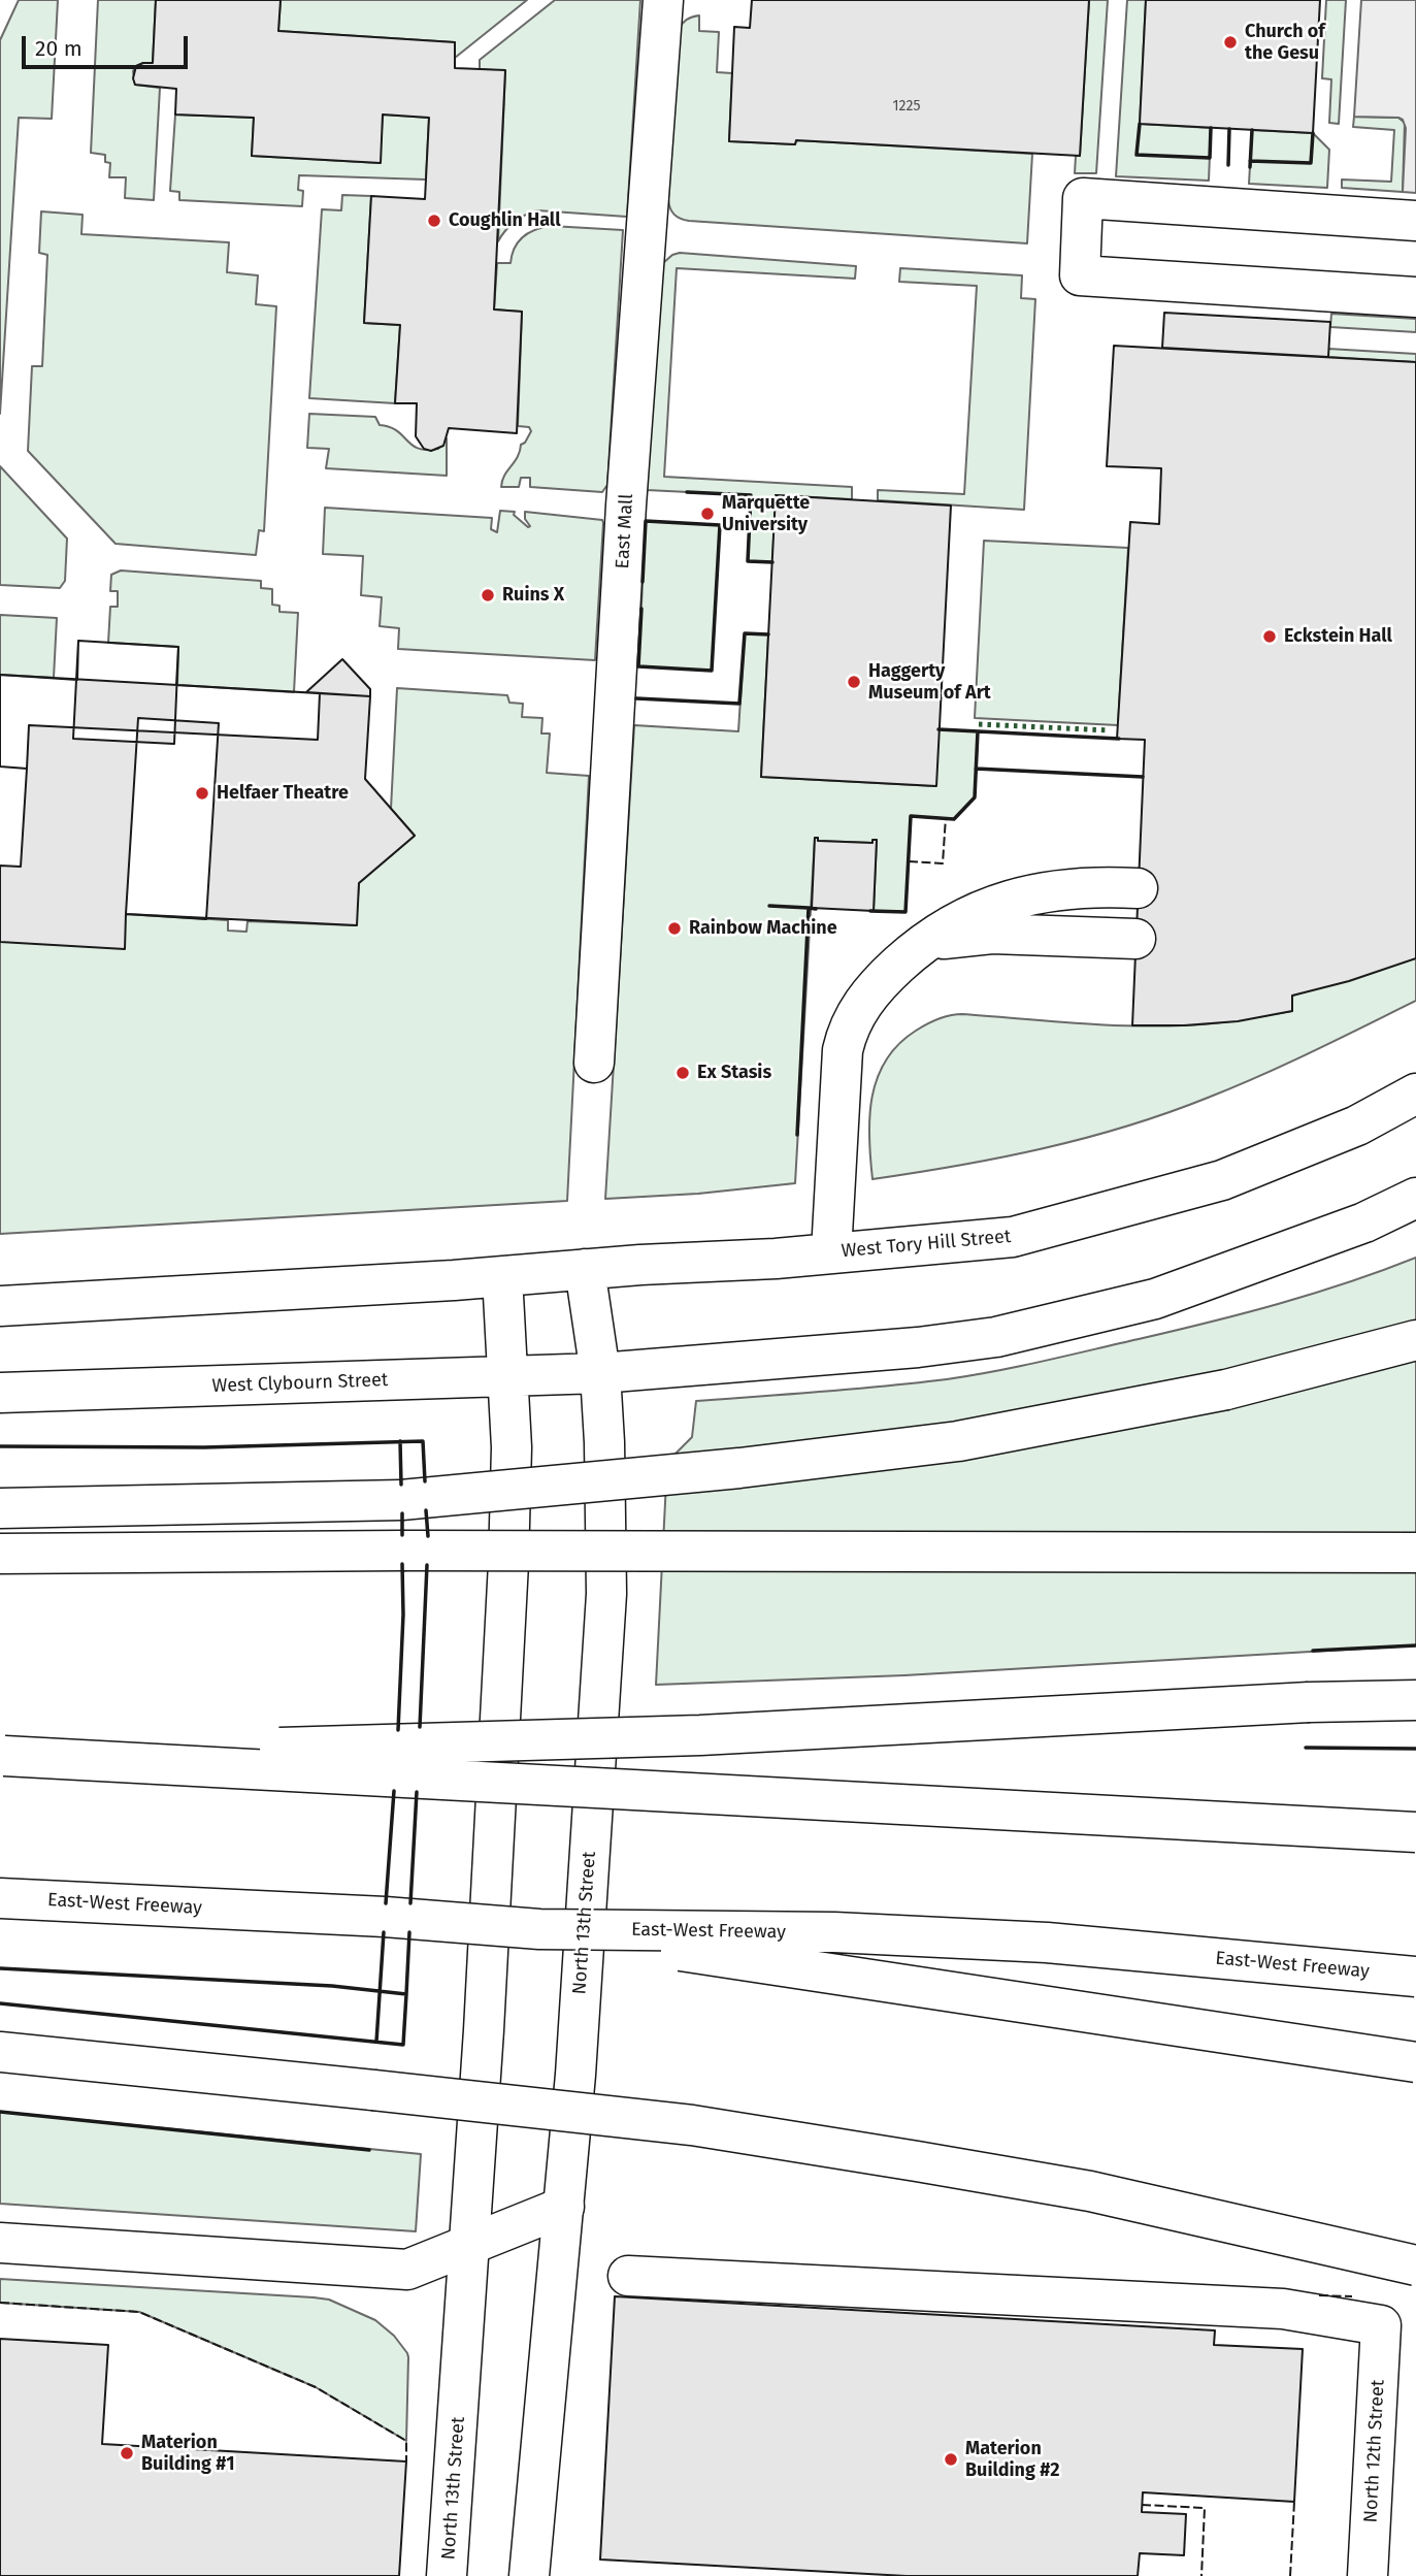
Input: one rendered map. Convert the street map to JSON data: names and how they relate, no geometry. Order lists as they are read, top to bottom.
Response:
{
  "streets": {
    "main road": [
      "East Mall",
      "West Tory Hill Street",
      "West Clybourn Street",
      "East-West Freeway",
      "North 13th Street",
      "North 12th Street"
    ]
  },
  "crossings": [
    ["West Tory Hill Street", "North 13th Street"],
    ["West Clybourn Street", "North 13th Street"]
  ],
  "places": [
    "Church of the Gesu",
    "Coughlin Hall",
    "Marquette University",
    "Ruins X",
    "Eckstein Hall",
    "Haggerty Museum of Art",
    "Helfaer Theatre",
    "Rainbow Machine",
    "Ex Stasis",
    "Materion Building #1",
    "Materion Building #2"
  ],
  "house_numbers": ["1225"],
  "scale_bar": "20 m"
}
